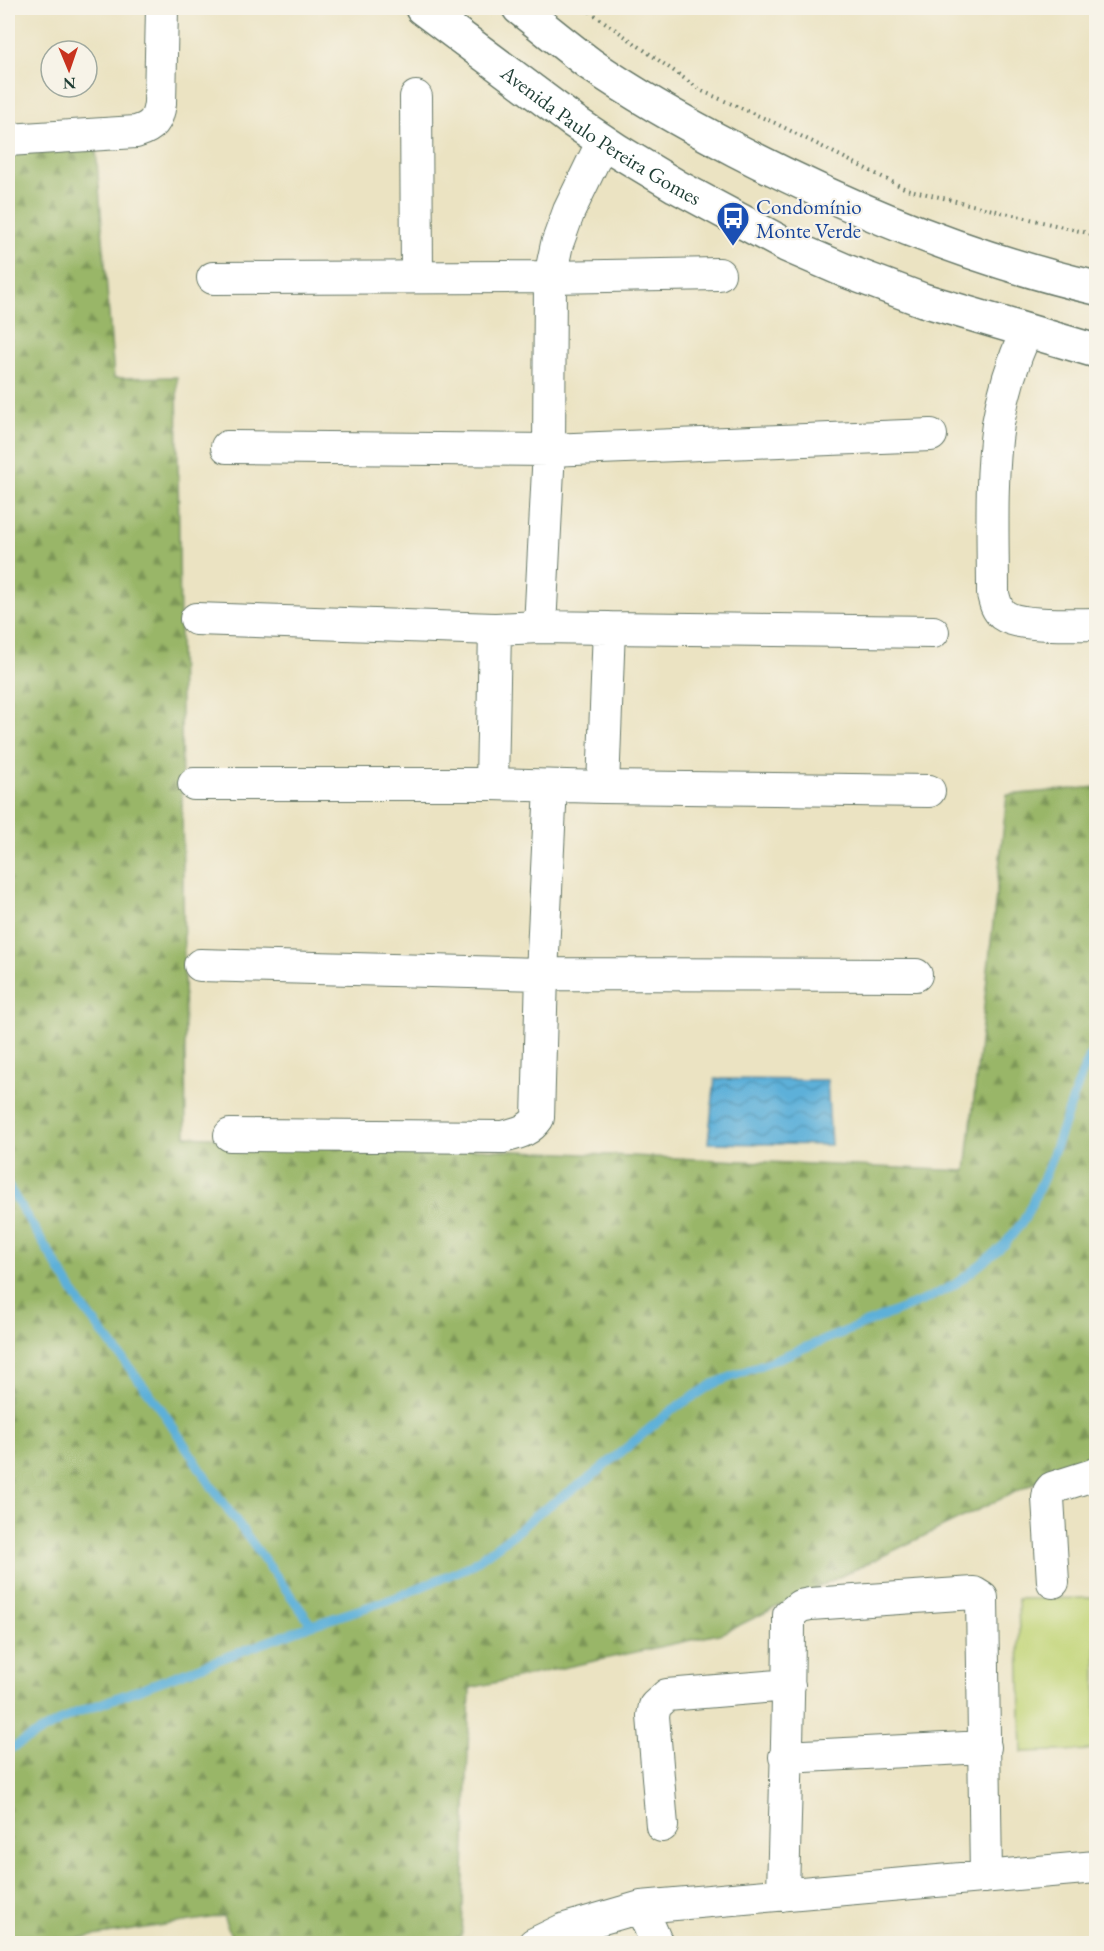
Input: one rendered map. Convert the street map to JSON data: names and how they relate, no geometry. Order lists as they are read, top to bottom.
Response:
{
  "streets": {
    "main road": ["Avenida Paulo Pereira Gomes"]
  },
  "places": {
    "bus stop": ["Condomínio Monte Verde"]
  },
  "north": "bottom"
}
